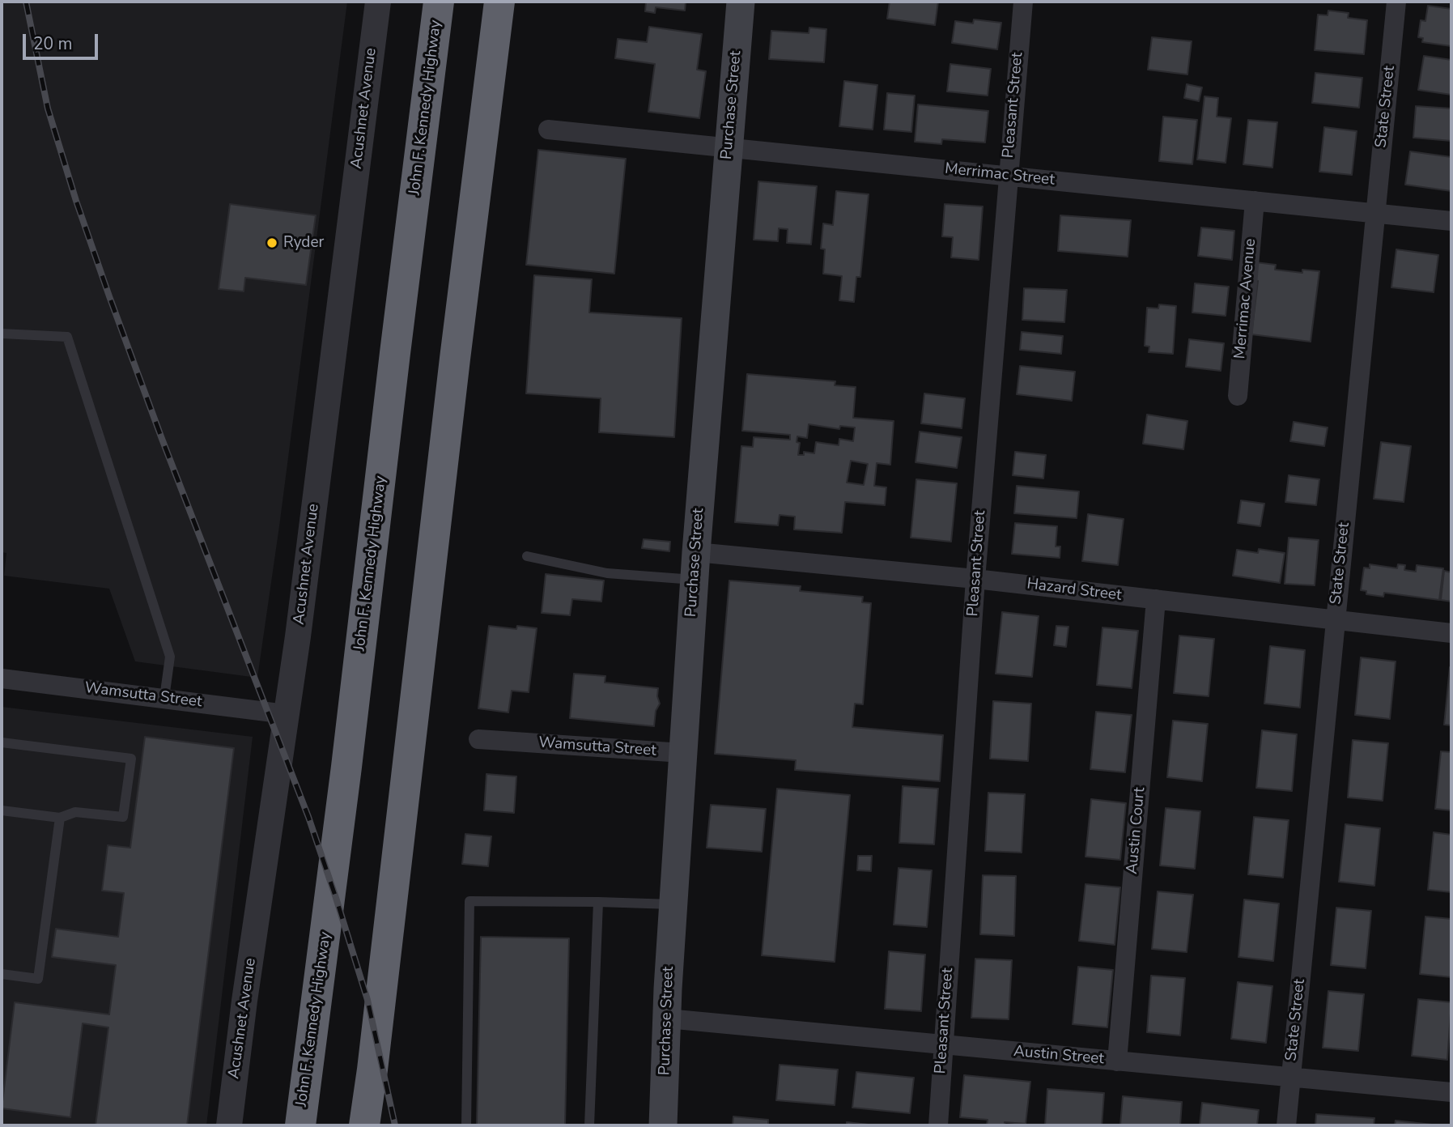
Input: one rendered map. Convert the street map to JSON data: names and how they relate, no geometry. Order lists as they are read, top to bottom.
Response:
{
  "streets": {
    "highway": ["John F. Kennedy Highway"],
    "main road": ["Purchase Street"],
    "street": [
      "Pleasant Street",
      "State Street",
      "Acushnet Avenue",
      "Merrimac Street",
      "Merrimac Avenue",
      "Hazard Street",
      "Wamsutta Street",
      "Austin Court",
      "Austin Street"
    ]
  },
  "crossings": [
    ["Purchase Street", "Merrimac Street"],
    ["Purchase Street", "Hazard Street"],
    ["Purchase Street", "Wamsutta Street"],
    ["Purchase Street", "Austin Street"],
    ["Pleasant Street", "Merrimac Street"],
    ["Pleasant Street", "Hazard Street"],
    ["Pleasant Street", "Austin Street"],
    ["State Street", "Merrimac Street"],
    ["State Street", "Hazard Street"],
    ["State Street", "Austin Street"],
    ["Acushnet Avenue", "Wamsutta Street"],
    ["Merrimac Street", "Merrimac Avenue"],
    ["Hazard Street", "Austin Court"],
    ["Austin Court", "Austin Street"]
  ],
  "places": ["Ryder"],
  "scale_bar": "20 m"
}
